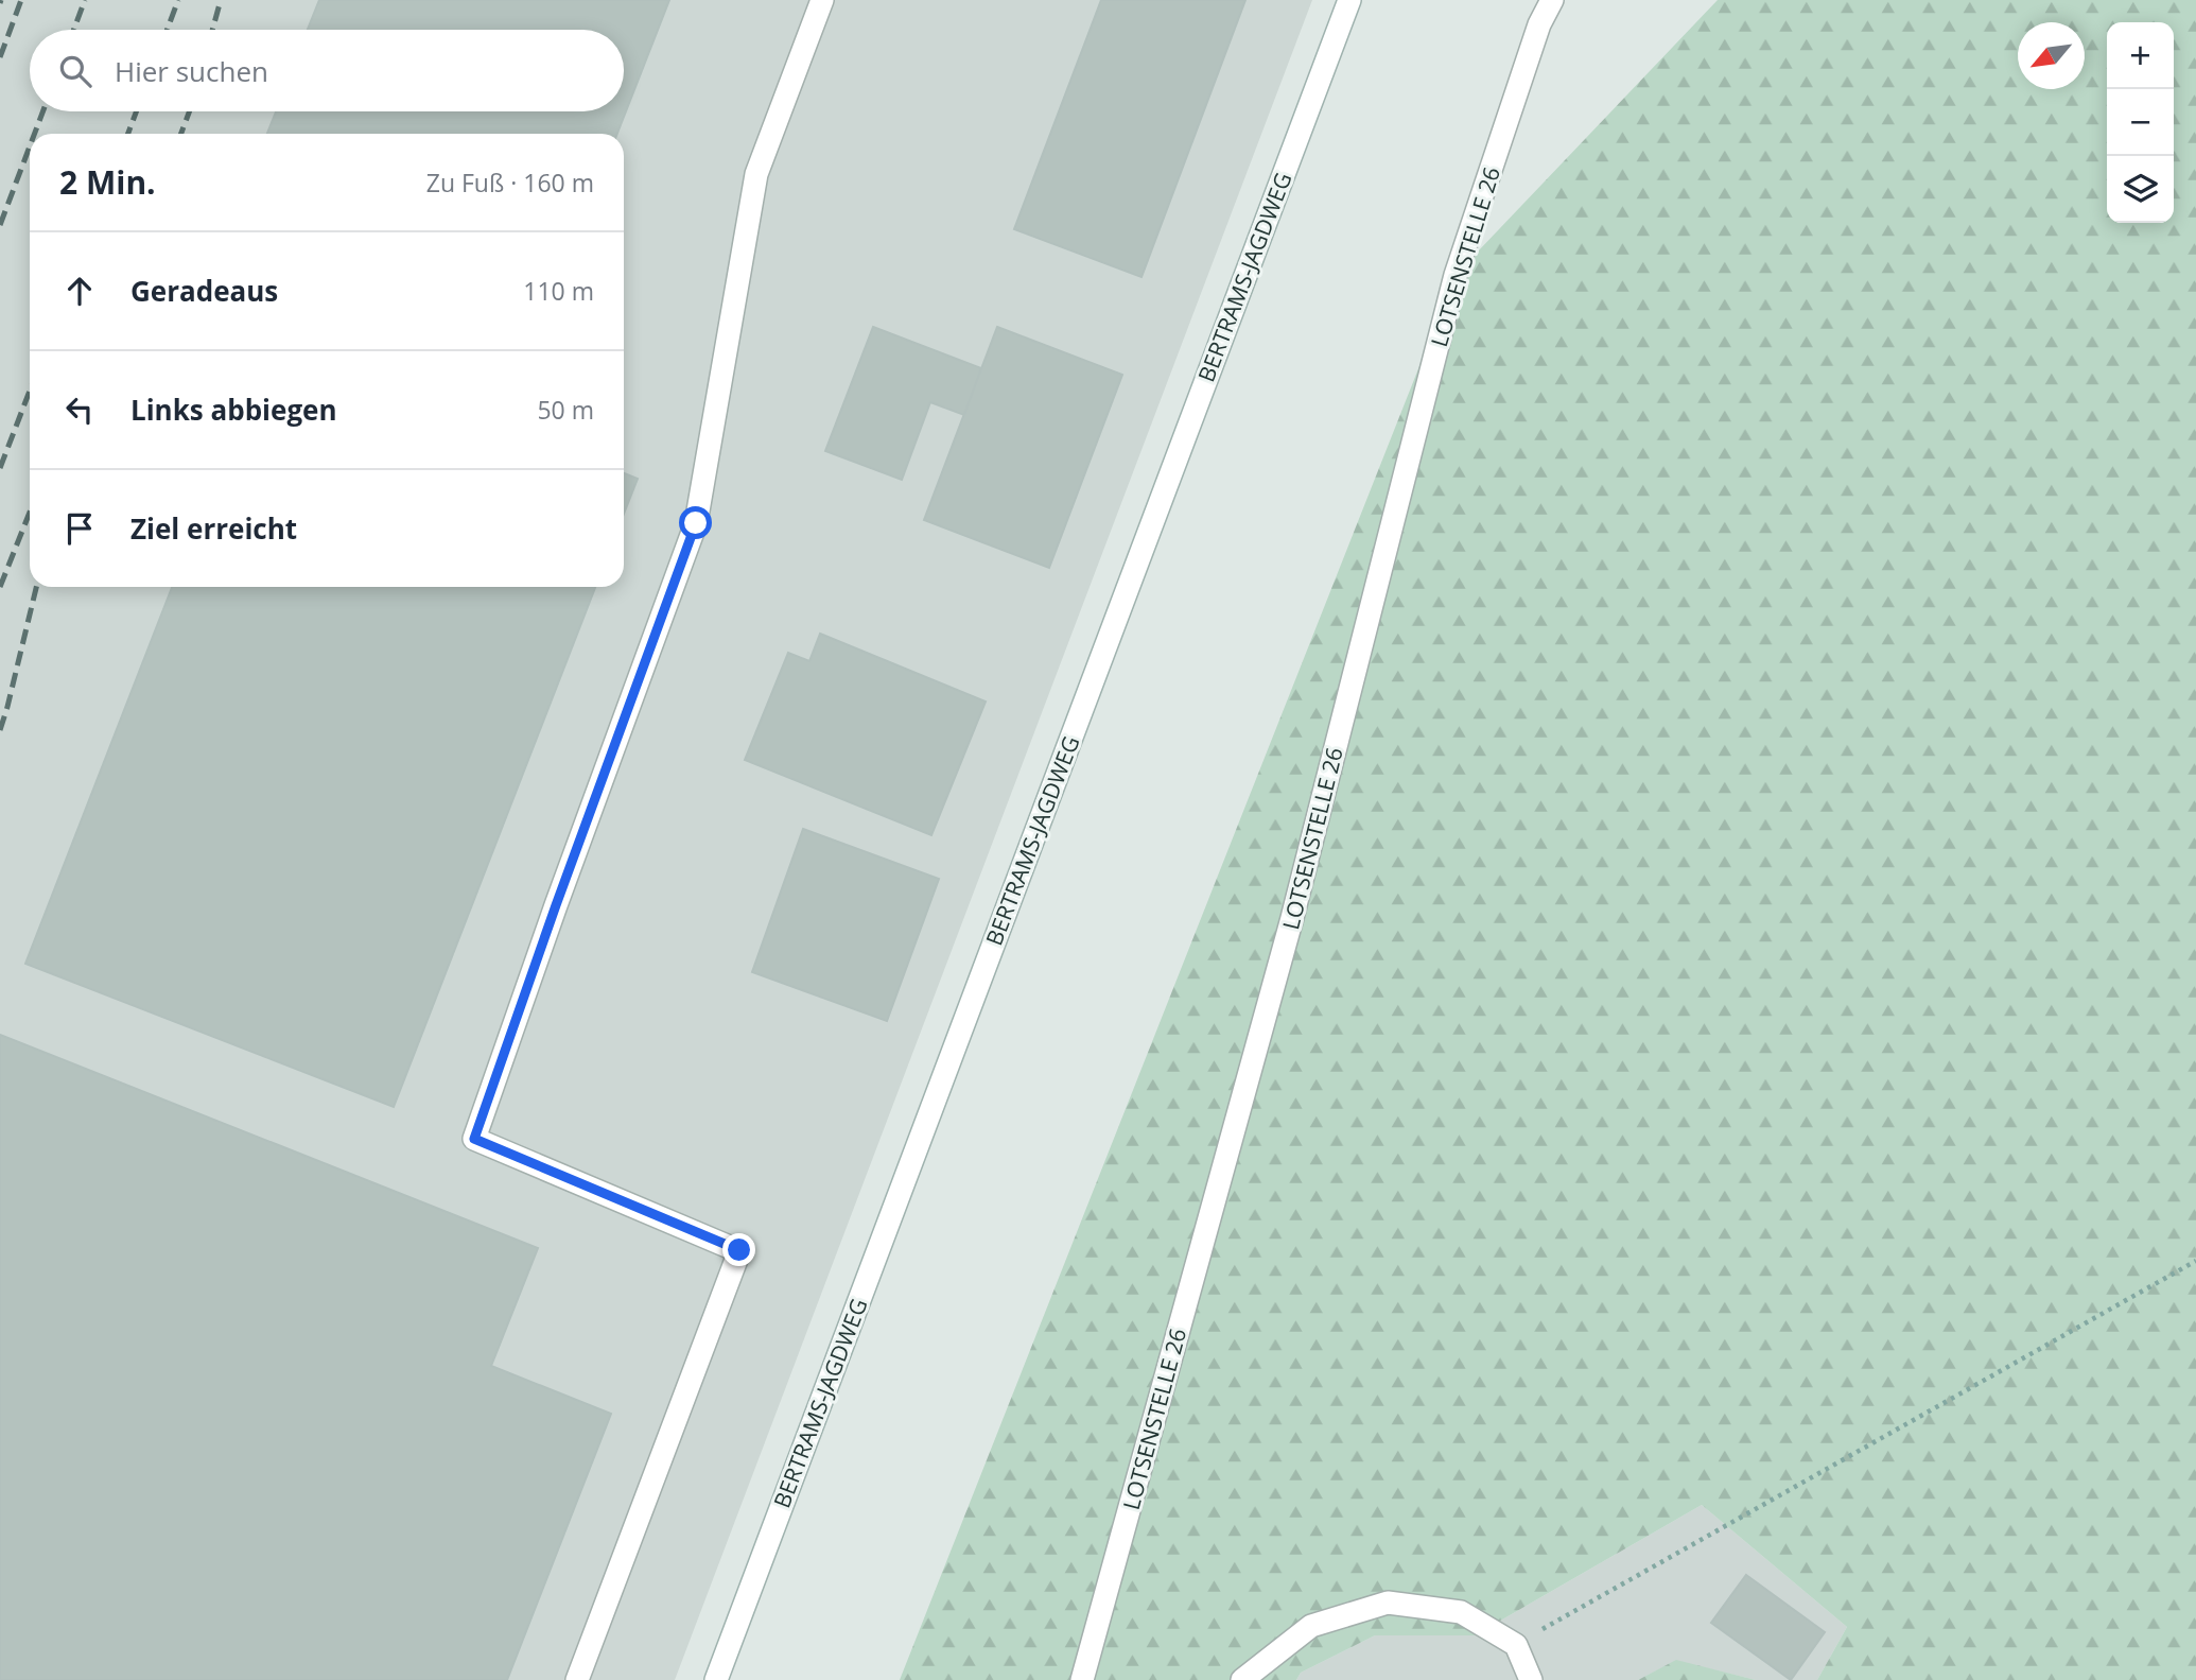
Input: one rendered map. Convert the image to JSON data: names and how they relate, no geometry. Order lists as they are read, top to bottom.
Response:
{
  "streets": {
    "main road": ["LOTSENSTELLE 26", "BERTRAMS-JAGDWEG"]
  },
  "north": "bottom left",
  "page": {
    "map_buttons": ["+", "−"],
    "search": "Hier suchen",
    "heading": ["2 Min.", "Zu Fuß · 160 m"],
    "list": [
      ["Geradeaus", "110 m"],
      ["Links abbiegen", "50 m"],
      "Ziel erreicht"
    ]
  }
}
